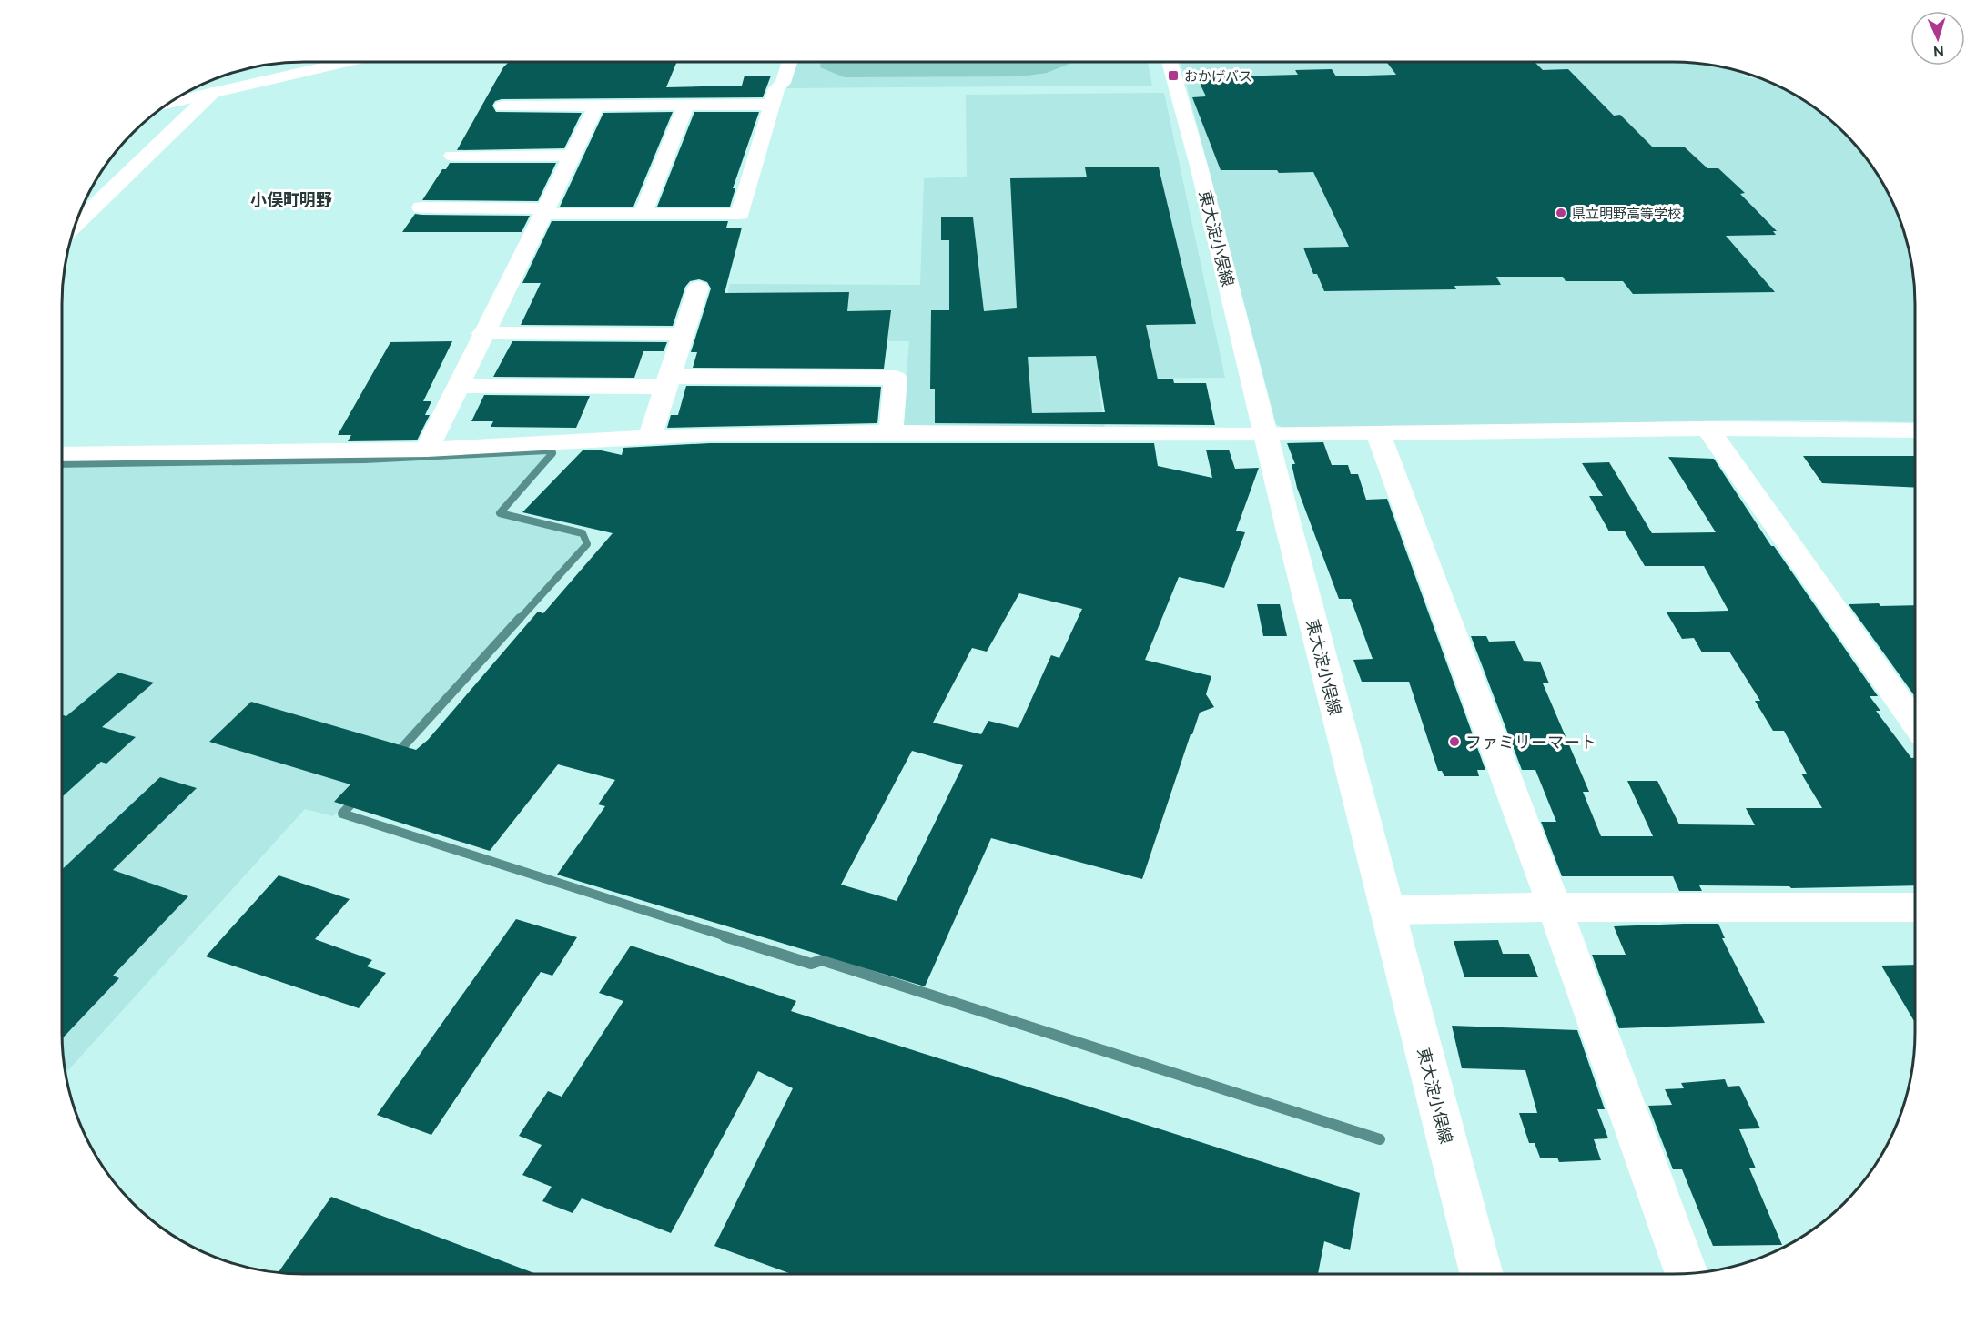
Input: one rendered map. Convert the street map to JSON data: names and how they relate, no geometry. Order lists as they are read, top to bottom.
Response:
{
  "streets": {
    "street": ["東大淀小俣線"]
  },
  "districts": ["小俣町明野"],
  "places": {
    "transit": ["おかげバス"],
    "other": ["県立明野高等学校", "ファミリーマート"]
  },
  "north": "bottom"
}
